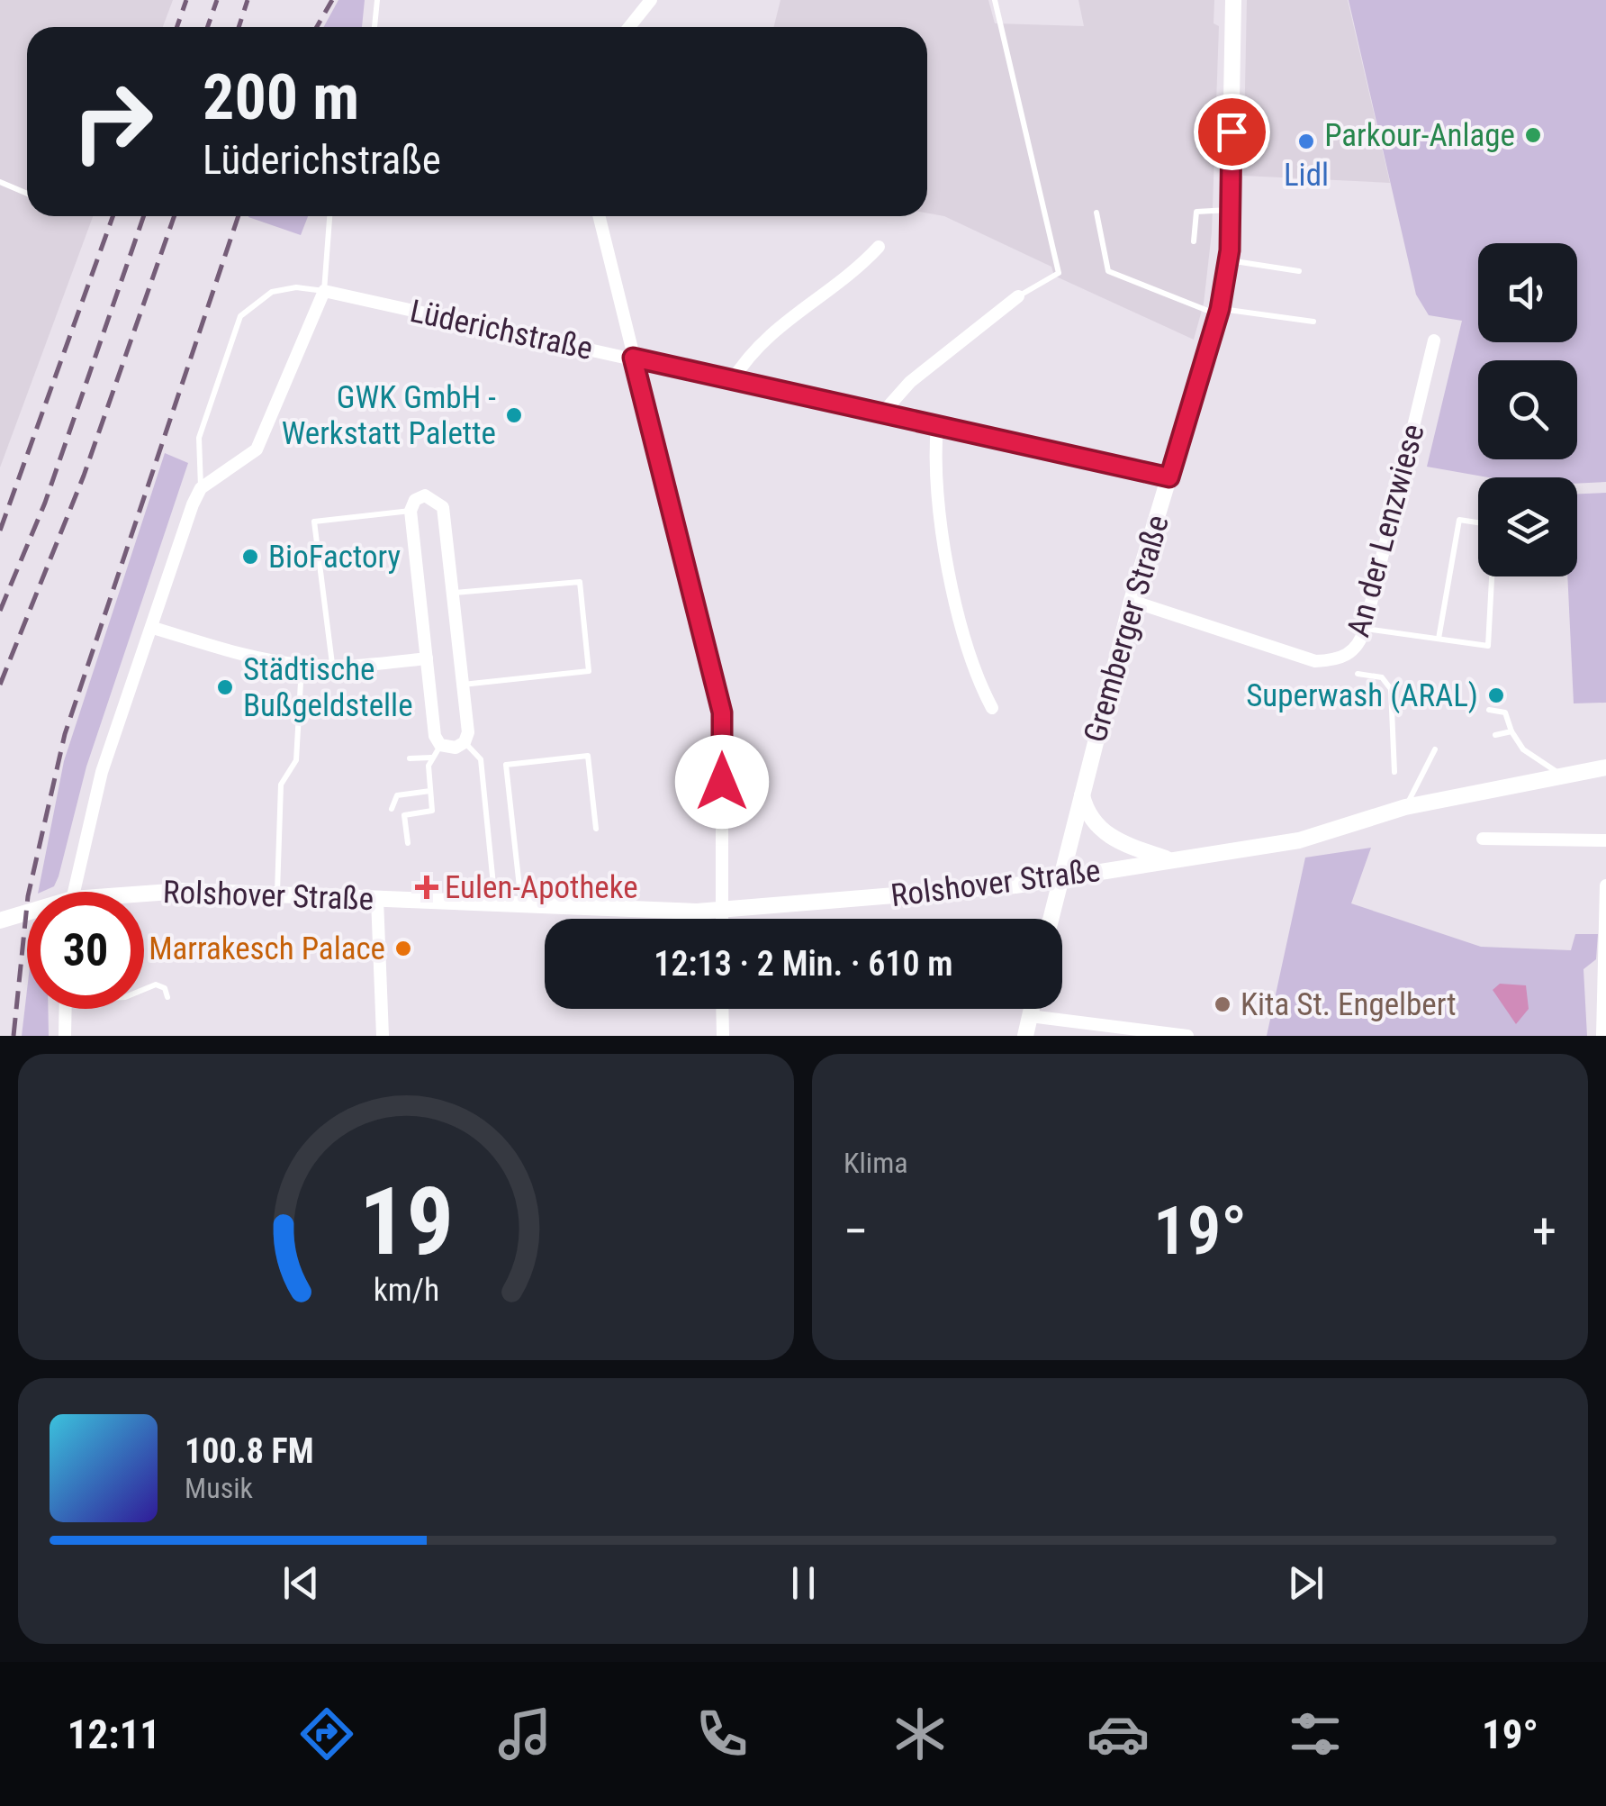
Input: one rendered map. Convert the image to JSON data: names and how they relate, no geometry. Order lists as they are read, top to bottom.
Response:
{
  "streets": {
    "street": [
      "Lüderichstraße",
      "An der Lenzwiese",
      "Gremberger Straße",
      "Rolshover Straße"
    ]
  },
  "crossings": [
    ["Lüderichstraße", "Gremberger Straße"],
    ["An der Lenzwiese", "Gremberger Straße"],
    ["Gremberger Straße", "Rolshover Straße"]
  ],
  "places": {
    "other": [
      "Parkour-Anlage",
      "Lidl",
      "GWK GmbH - Werkstatt Palette",
      "BioFactory",
      "Städtische Bußgeldstelle",
      "Superwash (ARAL)",
      "Marrakesch Palace",
      "Kita St. Engelbert"
    ],
    "health": ["Eulen-Apotheke"]
  },
  "page": {
    "turn": ["200 m", "Lüderichstraße"],
    "limit": "30",
    "trip": "12:13 · 2 Min. · 610 m",
    "tile": "Klima",
    "heat": ["−", "19°", "+"],
    "song": ["100.8 FM", "Musik"],
    "tabs": ["12:11", "19°"],
    "gauge": ["19", "km/h"]
  }
}
